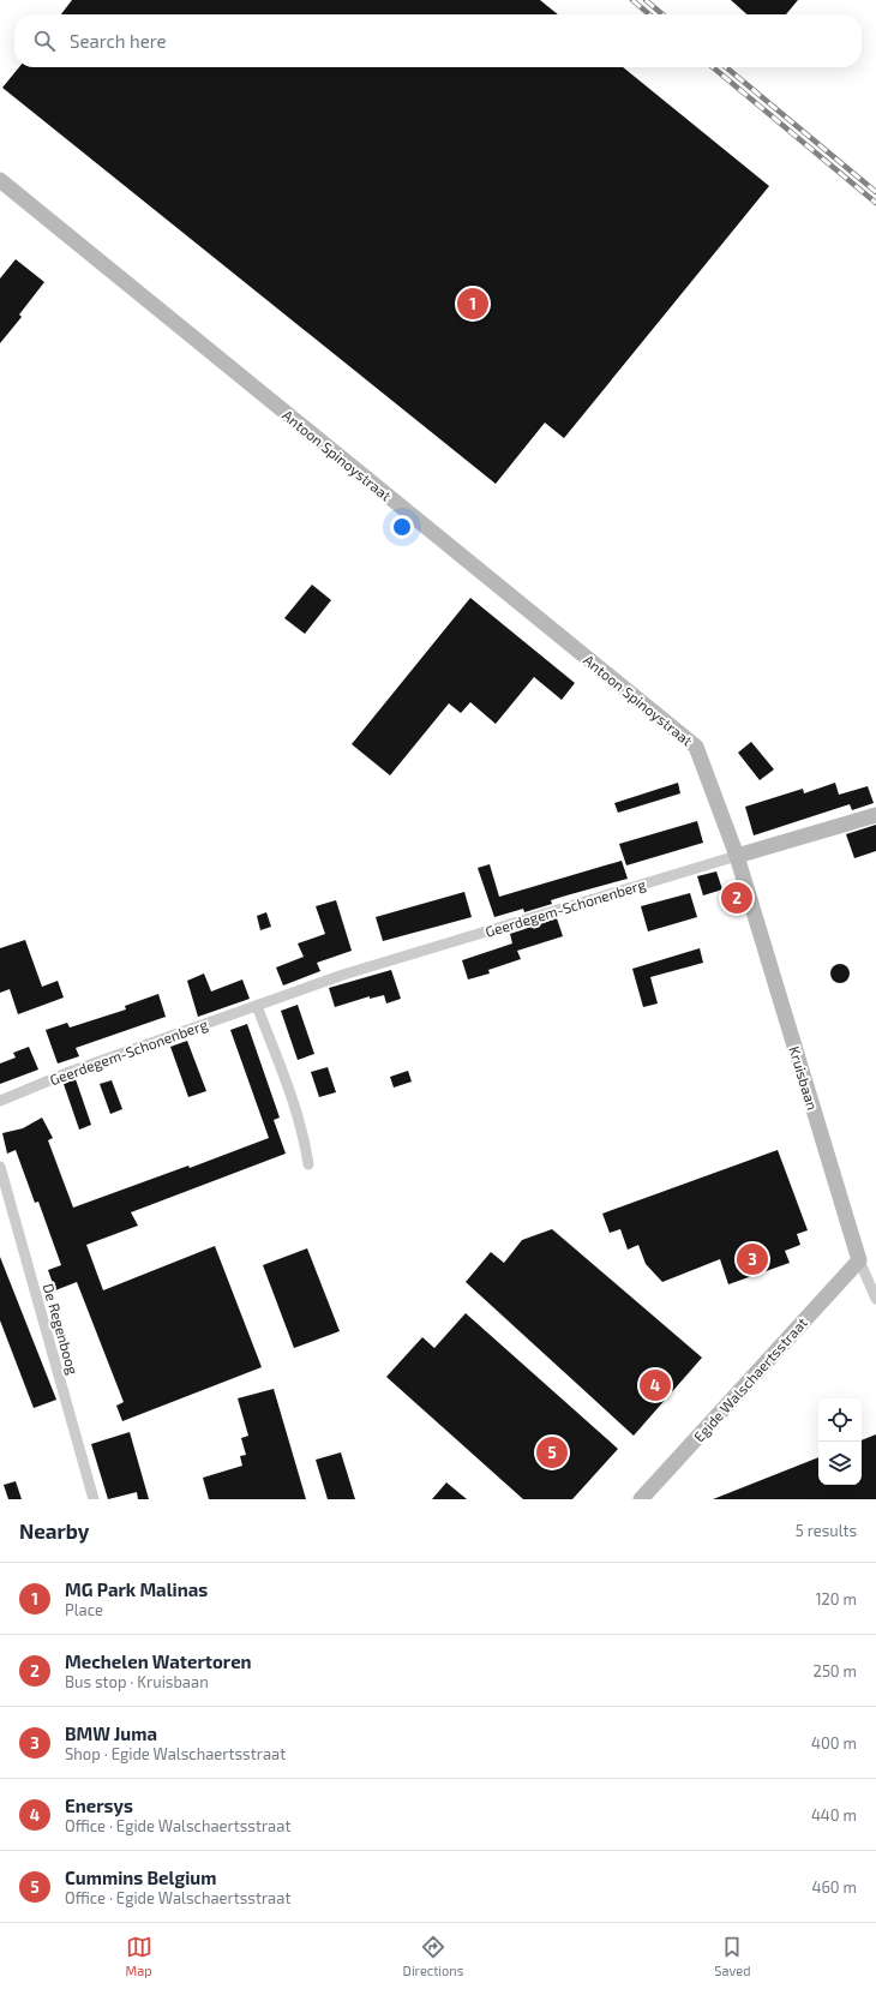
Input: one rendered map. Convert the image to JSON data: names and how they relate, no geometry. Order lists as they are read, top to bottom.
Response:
{
  "streets": {
    "street": [
      "Antoon Spinoystraat",
      "Geerdegem-Schonenberg",
      "Kruisbaan",
      "De Regenboog",
      "Egide Walschaertsstraat"
    ]
  },
  "crossings": [
    ["Antoon Spinoystraat", "Geerdegem-Schonenberg"],
    ["Antoon Spinoystraat", "Kruisbaan"],
    ["Geerdegem-Schonenberg", "Kruisbaan"],
    ["Kruisbaan", "Egide Walschaertsstraat"]
  ],
  "page": {
    "search": "Search here",
    "pins": [
      "1",
      "2",
      "3",
      "4",
      "5"
    ],
    "heading": ["Nearby", "5 results"],
    "list": [
      {
        "mark": "1",
        "name": "MG Park Malinas",
        "note": "Place",
        "value": "120 m"
      },
      {
        "mark": "2",
        "name": "Mechelen Watertoren",
        "note": "Bus stop · Kruisbaan",
        "value": "250 m"
      },
      {
        "mark": "3",
        "name": "BMW Juma",
        "note": "Shop · Egide Walschaertsstraat",
        "value": "400 m"
      },
      {
        "mark": "4",
        "name": "Enersys",
        "note": "Office · Egide Walschaertsstraat",
        "value": "440 m"
      },
      {
        "mark": "5",
        "name": "Cummins Belgium",
        "note": "Office · Egide Walschaertsstraat",
        "value": "460 m"
      }
    ],
    "nav": ["Map", "Directions", "Saved"]
  }
}
